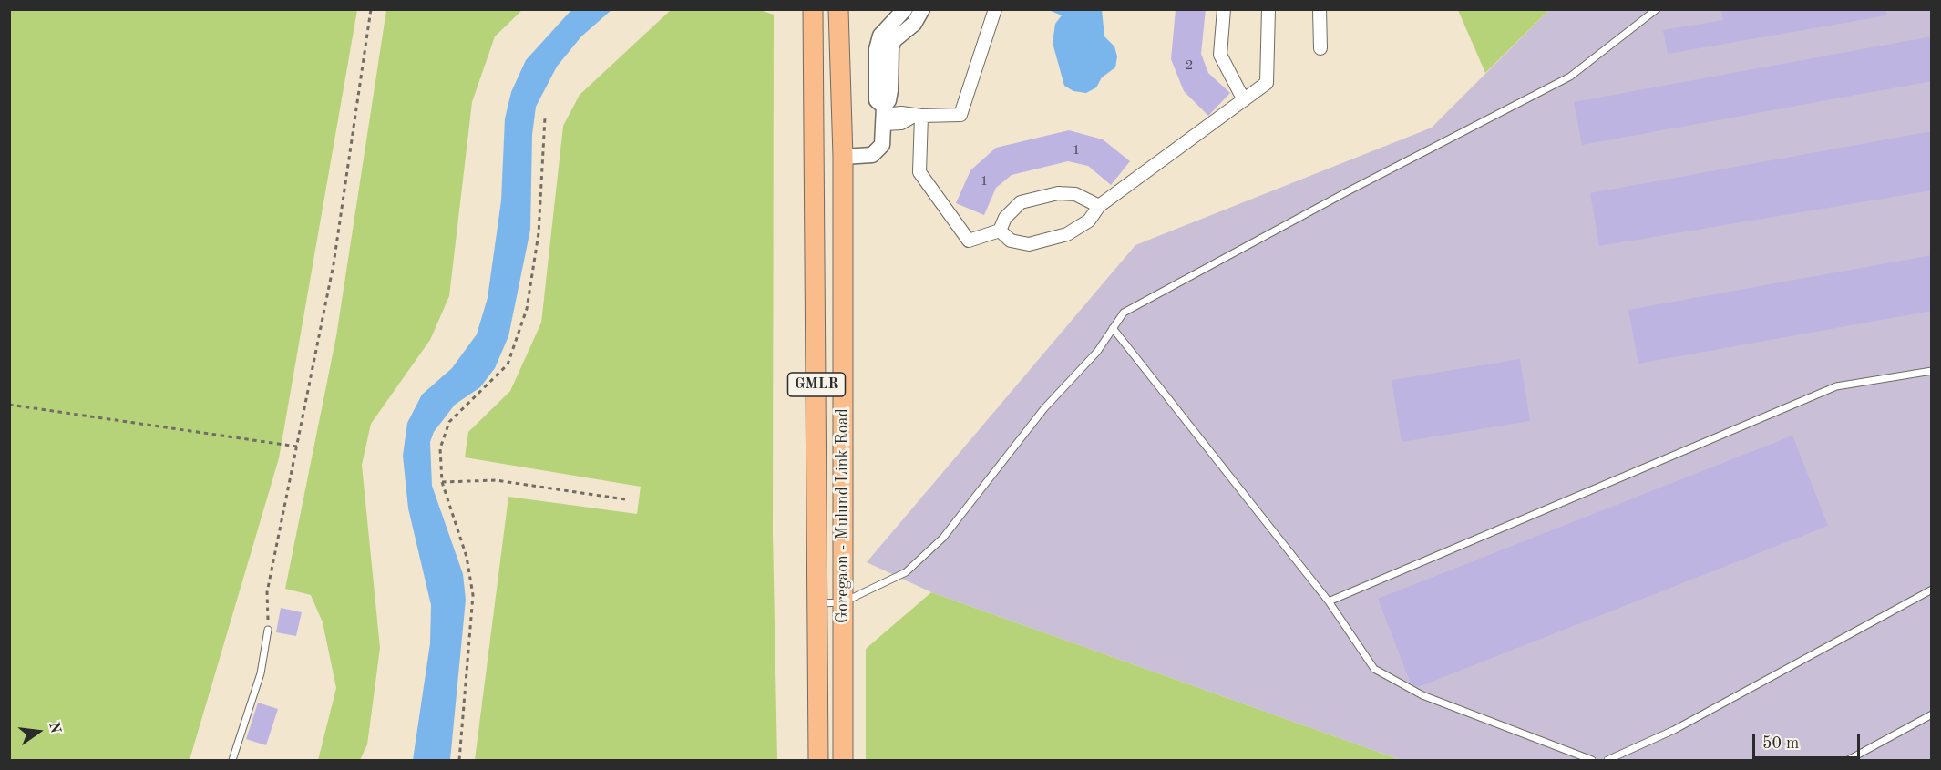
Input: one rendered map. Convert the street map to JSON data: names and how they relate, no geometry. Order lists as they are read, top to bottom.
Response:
{
  "streets": {
    "main road": ["GMLR", "Goregaon - Mulund Link Road"]
  },
  "house_numbers": ["2", "1", "1"],
  "scale_bar": "50 m",
  "north": "right"
}
